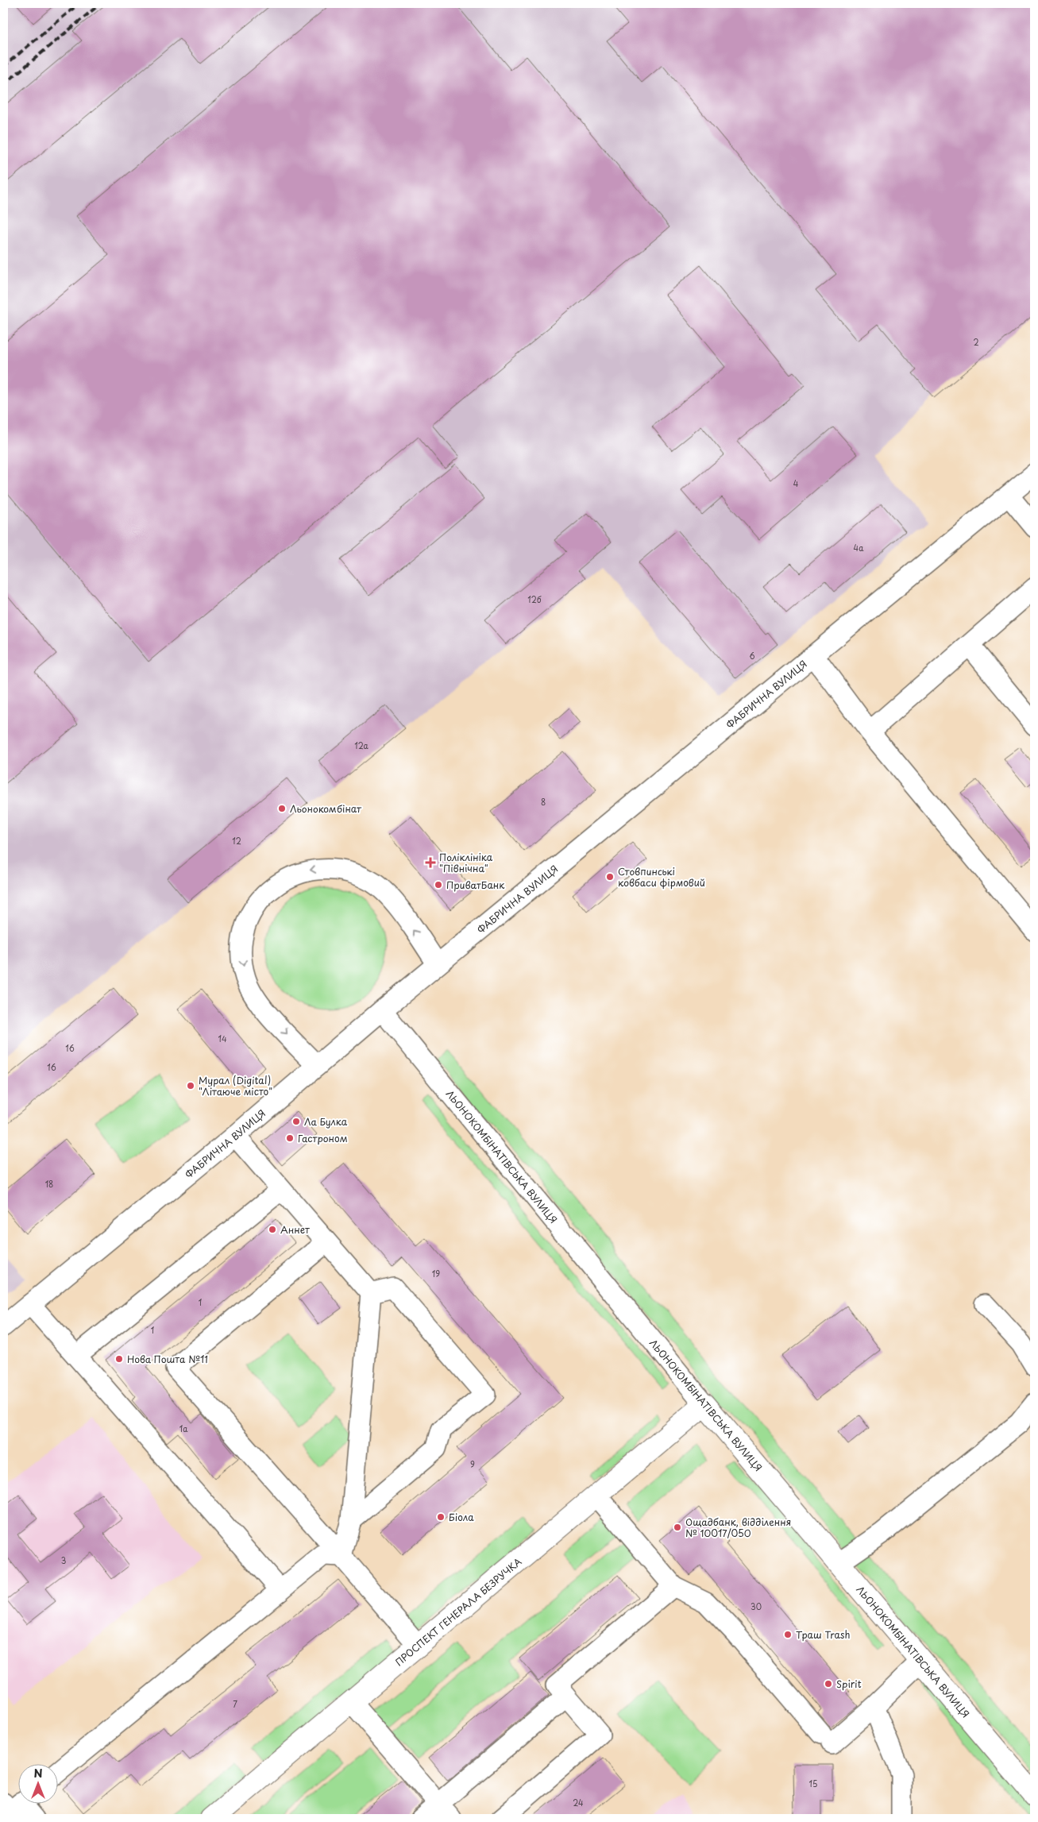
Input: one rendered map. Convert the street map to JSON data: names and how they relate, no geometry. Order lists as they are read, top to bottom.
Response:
{
  "streets": {
    "main road": ["ЛЬОНОКОМБІНАТІВСЬКА ВУЛИЦЯ", "ПРОСПЕКТ ГЕНЕРАЛА БЕЗРУЧКА"],
    "street": ["ФАБРИЧНА ВУЛИЦЯ"]
  },
  "crossings": [
    ["ФАБРИЧНА ВУЛИЦЯ", "ЛЬОНОКОМБІНАТІВСЬКА ВУЛИЦЯ"],
    ["ЛЬОНОКОМБІНАТІВСЬКА ВУЛИЦЯ", "ПРОСПЕКТ ГЕНЕРАЛА БЕЗРУЧКА"]
  ],
  "places": {
    "other": [
      "Льонокомбінат",
      "Стовпинські ковбаси фірмовий",
      "ПриватБанк",
      "Мурал (Digital) \"Літаюче місто\"",
      "Ла Булка",
      "Гастроном",
      "Аннет",
      "Нова Пошта №11",
      "Біола",
      "Ощадбанк, відділення № 10017/050",
      "Траш Trash",
      "Spirit"
    ],
    "health": ["Поліклініка \"Північна\""]
  },
  "house_numbers": [
    "2",
    "4",
    "4а",
    "12б",
    "6",
    "12а",
    "8",
    "12",
    "14",
    "16",
    "16",
    "18",
    "19",
    "1",
    "1",
    "1а",
    "9",
    "3",
    "30",
    "7",
    "15",
    "24"
  ],
  "north": "top"
}
